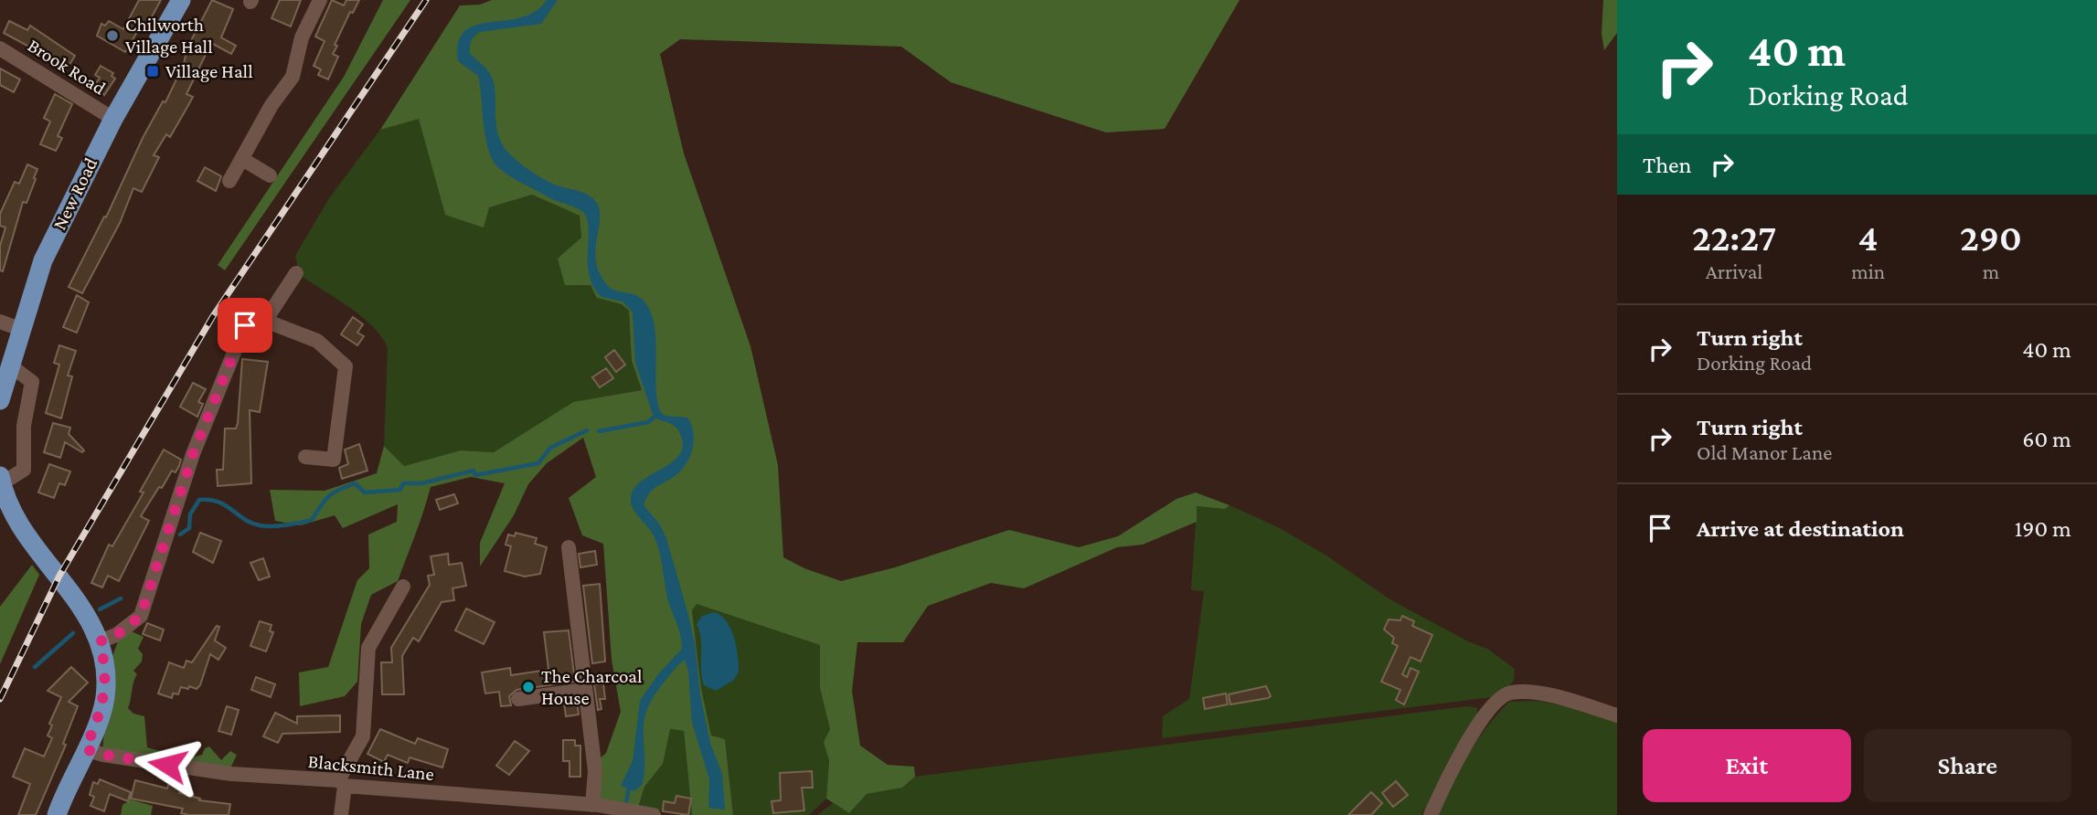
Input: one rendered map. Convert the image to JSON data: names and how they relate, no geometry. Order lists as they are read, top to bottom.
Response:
{
  "streets": {
    "main road": ["New Road"],
    "street": ["Brook Road", "Blacksmith Lane"]
  },
  "crossings": [
    ["Brook Road", "New Road"]
  ],
  "places": {
    "other": ["Chilworth Village Hall", "The Charcoal House"],
    "transit": ["Village Hall"]
  },
  "page": {
    "turn": ["40 m", "Dorking Road"],
    "then": "Then",
    "eta": [
      "22:27",
      "Arrival",
      "4",
      "min",
      "290",
      "m"
    ],
    "list": [
      {
        "name": "Turn right",
        "note": "Dorking Road",
        "value": "40 m"
      },
      {
        "name": "Turn right",
        "note": "Old Manor Lane",
        "value": "60 m"
      },
      {
        "name": "Arrive at destination",
        "value": "190 m"
      }
    ],
    "buttons": ["Exit", "Share"]
  }
}
